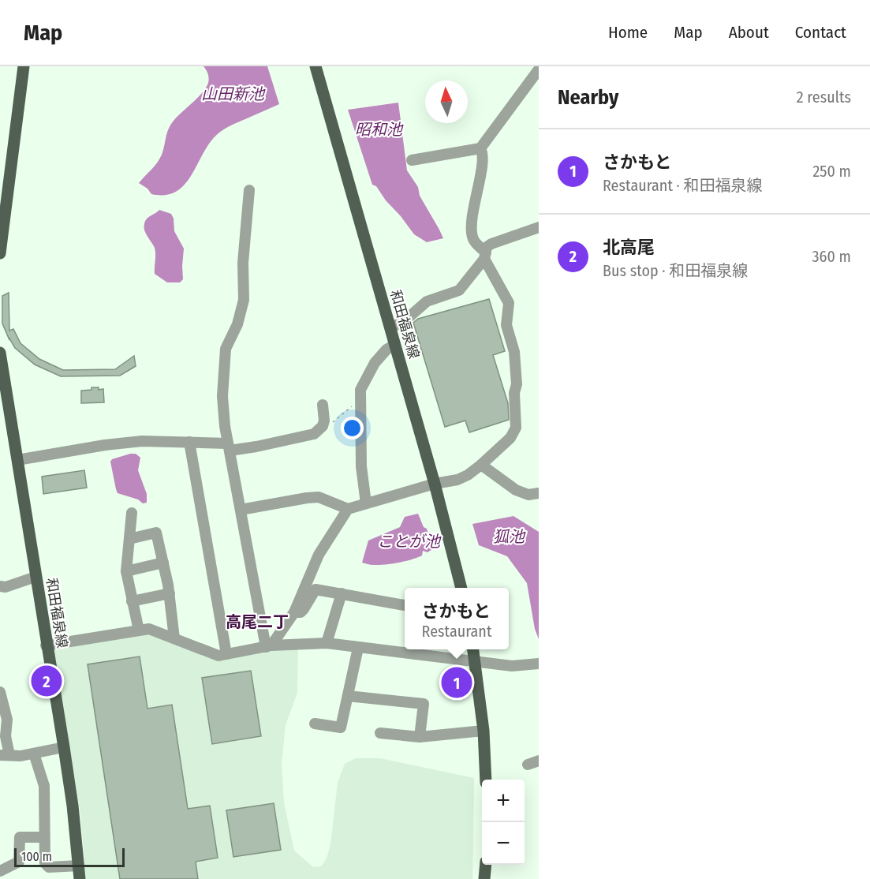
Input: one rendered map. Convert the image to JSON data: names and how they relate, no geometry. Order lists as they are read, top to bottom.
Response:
{
  "streets": {
    "main road": ["和田福泉線"]
  },
  "districts": ["高尾二丁"],
  "water": [
    "山田新池",
    "昭和池",
    "狐池",
    "ことが池"
  ],
  "scale_bar": "100 m",
  "north": "top",
  "page": {
    "header": "Map",
    "nav": [
      "Home",
      "Map",
      "About",
      "Contact"
    ],
    "heading": ["Nearby", "2 results"],
    "list": [
      {
        "mark": "1",
        "name": "さかもと",
        "note": "Restaurant · 和田福泉線",
        "value": "250 m"
      },
      {
        "mark": "2",
        "name": "北高尾",
        "note": "Bus stop · 和田福泉線",
        "value": "360 m"
      }
    ],
    "popup": ["さかもと", "Restaurant"],
    "pins": ["2", "1"],
    "map_buttons": ["+", "−"],
    "scale": "100 m"
  }
}
